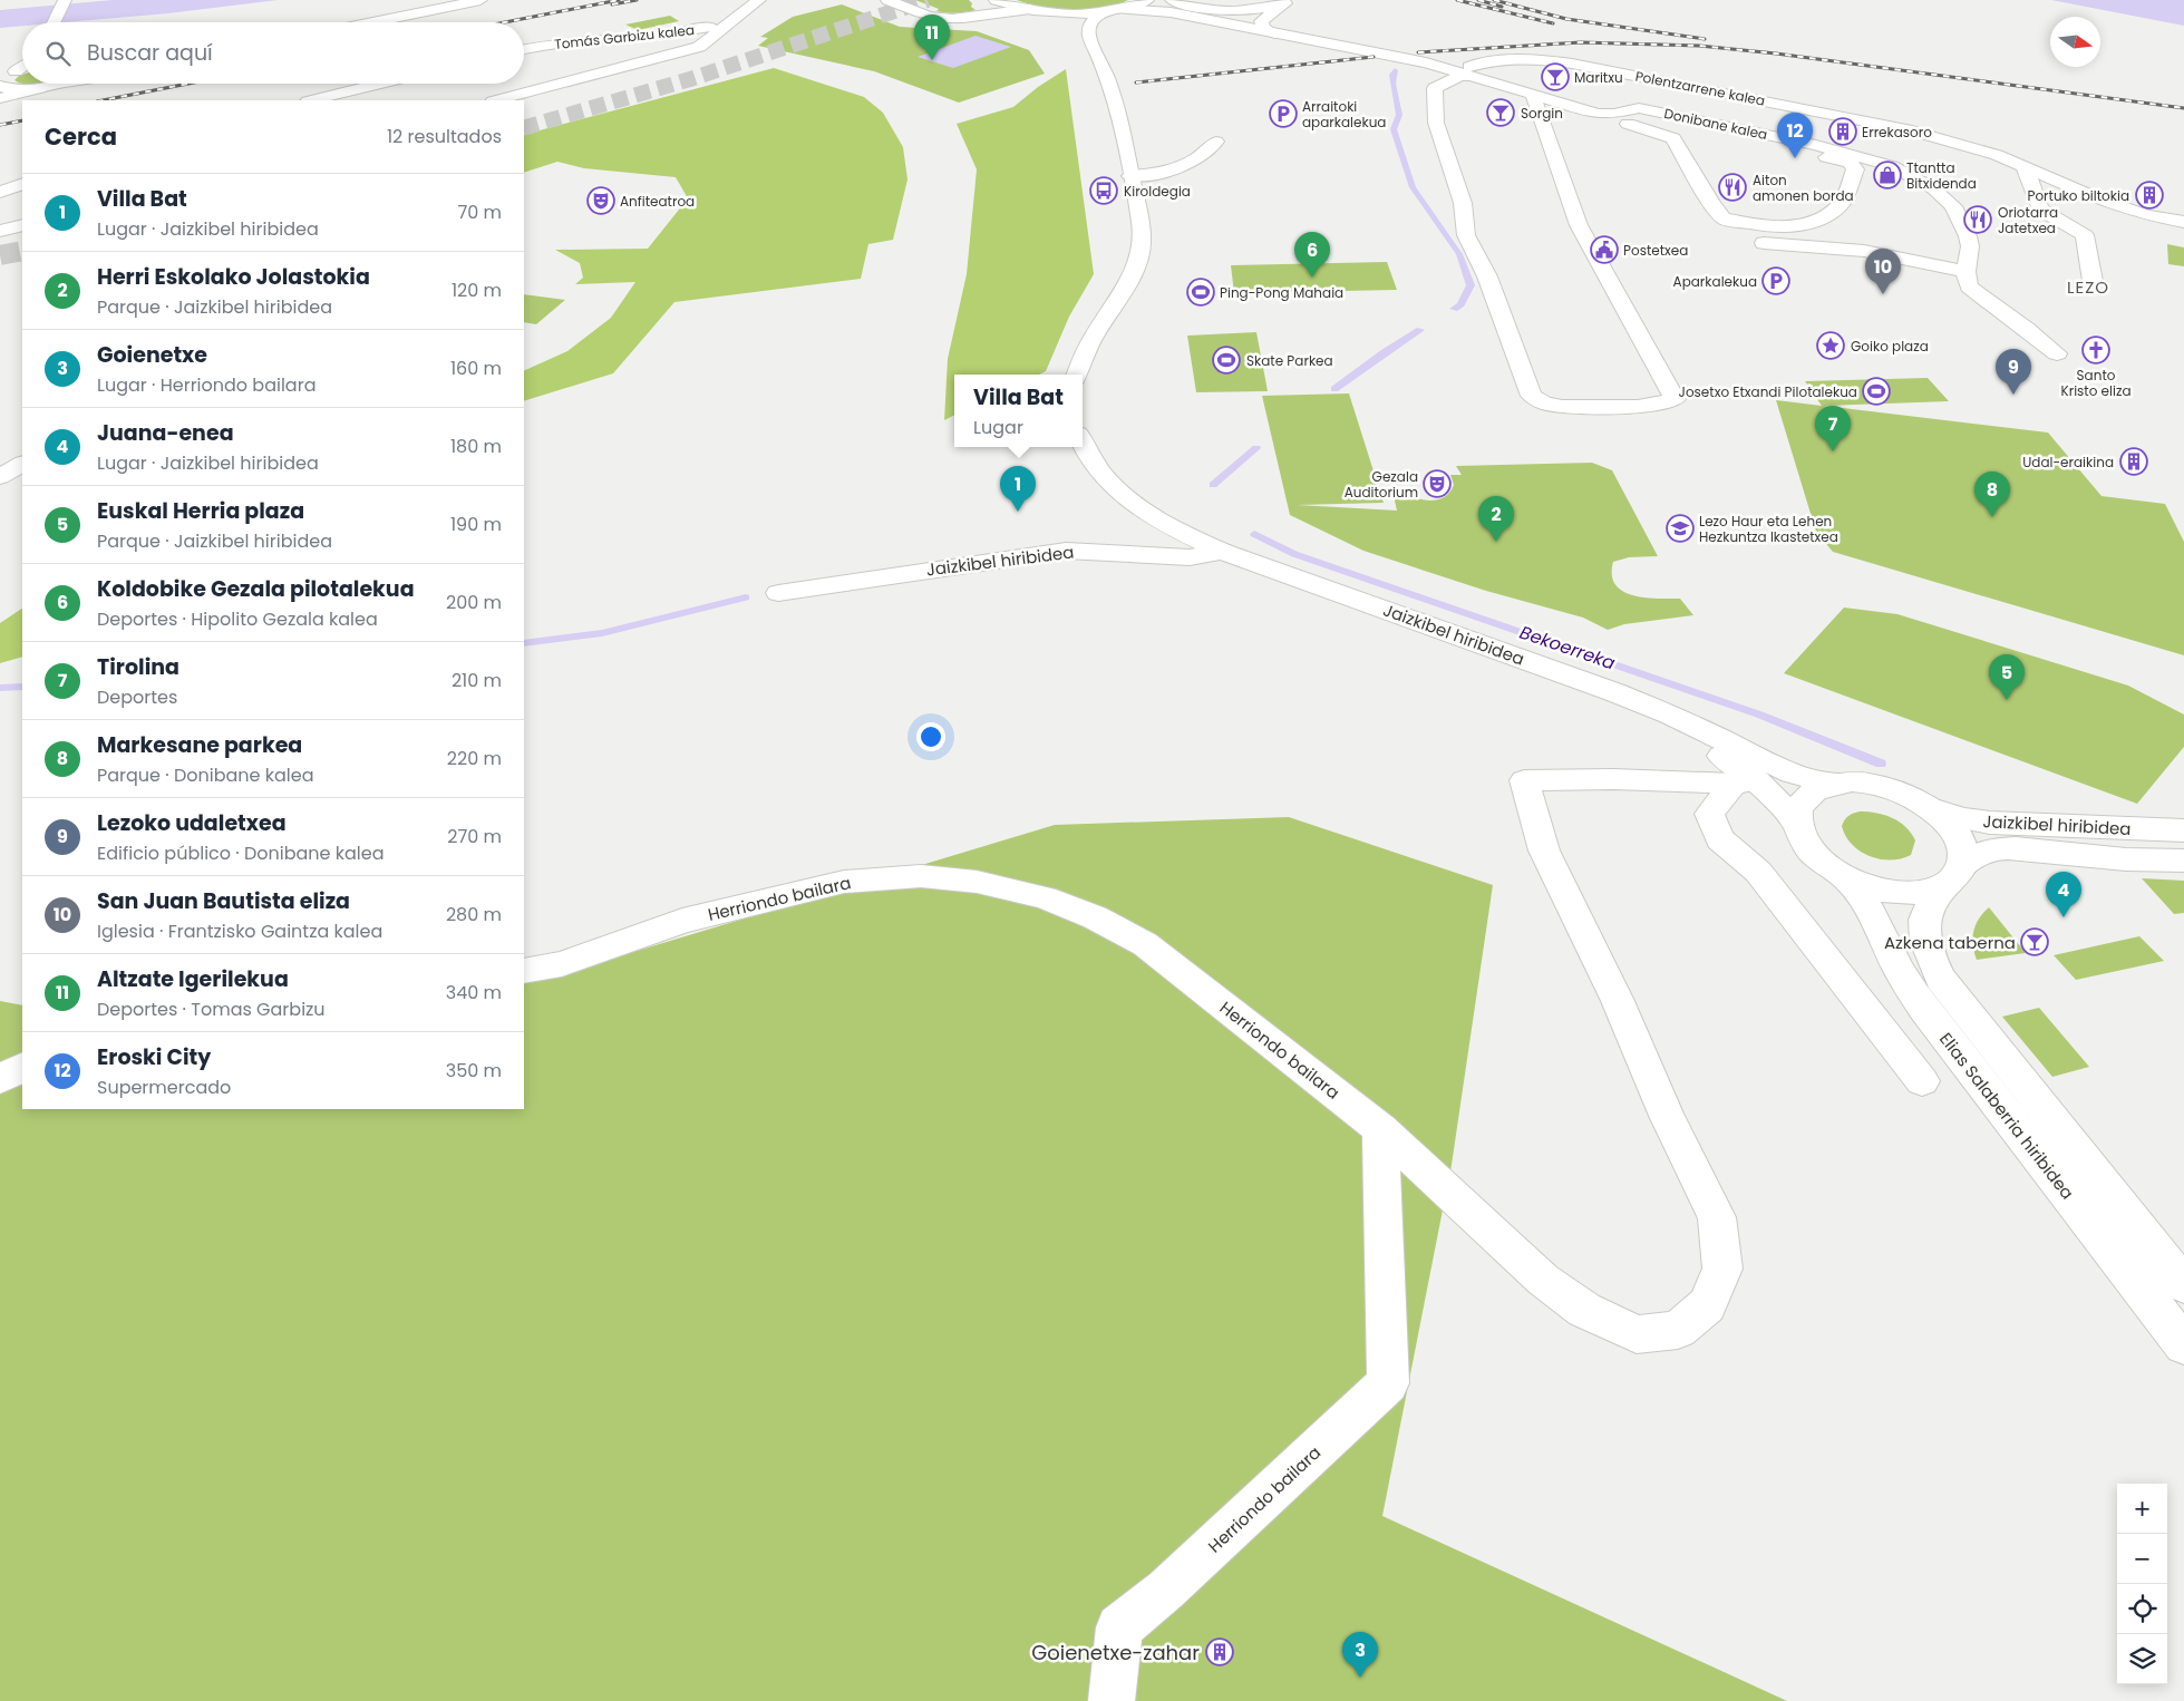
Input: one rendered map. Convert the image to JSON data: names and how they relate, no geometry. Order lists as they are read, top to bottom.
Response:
{
  "streets": {
    "street": [
      "Tomás Garbizu kalea",
      "Polentzarrene kalea",
      "Donibane kalea",
      "Jaizkibel hiribidea",
      "Herriondo bailara",
      "Elias Salaberria hiribidea"
    ]
  },
  "crossings": [
    ["Polentzarrene kalea", "Donibane kalea"],
    ["Jaizkibel hiribidea", "Elias Salaberria hiribidea"]
  ],
  "districts": ["LEZO"],
  "water": ["Bekoerreka"],
  "places": {
    "bar": ["Maritxu", "Sorgin", "Azkena taberna"],
    "parking": ["Arraitoki aparkalekua", "Aparkalekua"],
    "building": [
      "Errekasoro",
      "Portuko biltokia",
      "Udal-eraikina",
      "Goienetxe-zahar"
    ],
    "shop": ["Ttantta Bitxidenda"],
    "restaurant": ["Aiton amonen borda", "Oriotarra Jatetxea"],
    "bus stop": ["Kiroldegia"],
    "theatre": ["Anfiteatroa", "Gezala Auditorium"],
    "public building": ["Postetxea"],
    "sports": ["Ping-Pong Mahaia", "Skate Parkea", "Josetxo Etxandi Pilotalekua"],
    "place": ["Goiko plaza"],
    "church": ["Santo Kristo eliza"],
    "school or university": ["Lezo Haur eta Lehen Hezkuntza Ikastetxea"]
  },
  "north": "right",
  "page": {
    "pins": [
      "11",
      "12",
      "6",
      "10",
      "9",
      "7",
      "1",
      "8",
      "2",
      "5",
      "4",
      "3"
    ],
    "search": "Buscar aquí",
    "heading": ["Cerca", "12 resultados"],
    "list": [
      {
        "mark": "1",
        "name": "Villa Bat",
        "note": "Lugar · Jaizkibel hiribidea",
        "value": "70 m"
      },
      {
        "mark": "2",
        "name": "Herri Eskolako Jolastokia",
        "note": "Parque · Jaizkibel hiribidea",
        "value": "120 m"
      },
      {
        "mark": "3",
        "name": "Goienetxe",
        "note": "Lugar · Herriondo bailara",
        "value": "160 m"
      },
      {
        "mark": "4",
        "name": "Juana-enea",
        "note": "Lugar · Jaizkibel hiribidea",
        "value": "180 m"
      },
      {
        "mark": "5",
        "name": "Euskal Herria plaza",
        "note": "Parque · Jaizkibel hiribidea",
        "value": "190 m"
      },
      {
        "mark": "6",
        "name": "Koldobike Gezala pilotalekua",
        "note": "Deportes · Hipolito Gezala kalea",
        "value": "200 m"
      },
      {
        "mark": "7",
        "name": "Tirolina",
        "note": "Deportes",
        "value": "210 m"
      },
      {
        "mark": "8",
        "name": "Markesane parkea",
        "note": "Parque · Donibane kalea",
        "value": "220 m"
      },
      {
        "mark": "9",
        "name": "Lezoko udaletxea",
        "note": "Edificio público · Donibane kalea",
        "value": "270 m"
      },
      {
        "mark": "10",
        "name": "San Juan Bautista eliza",
        "note": "Iglesia · Frantzisko Gaintza kalea",
        "value": "280 m"
      },
      {
        "mark": "11",
        "name": "Altzate Igerilekua",
        "note": "Deportes · Tomas Garbizu",
        "value": "340 m"
      },
      {
        "mark": "12",
        "name": "Eroski City",
        "note": "Supermercado",
        "value": "350 m"
      }
    ],
    "popup": ["Villa Bat", "Lugar"],
    "map_buttons": ["+", "−"]
  }
}
